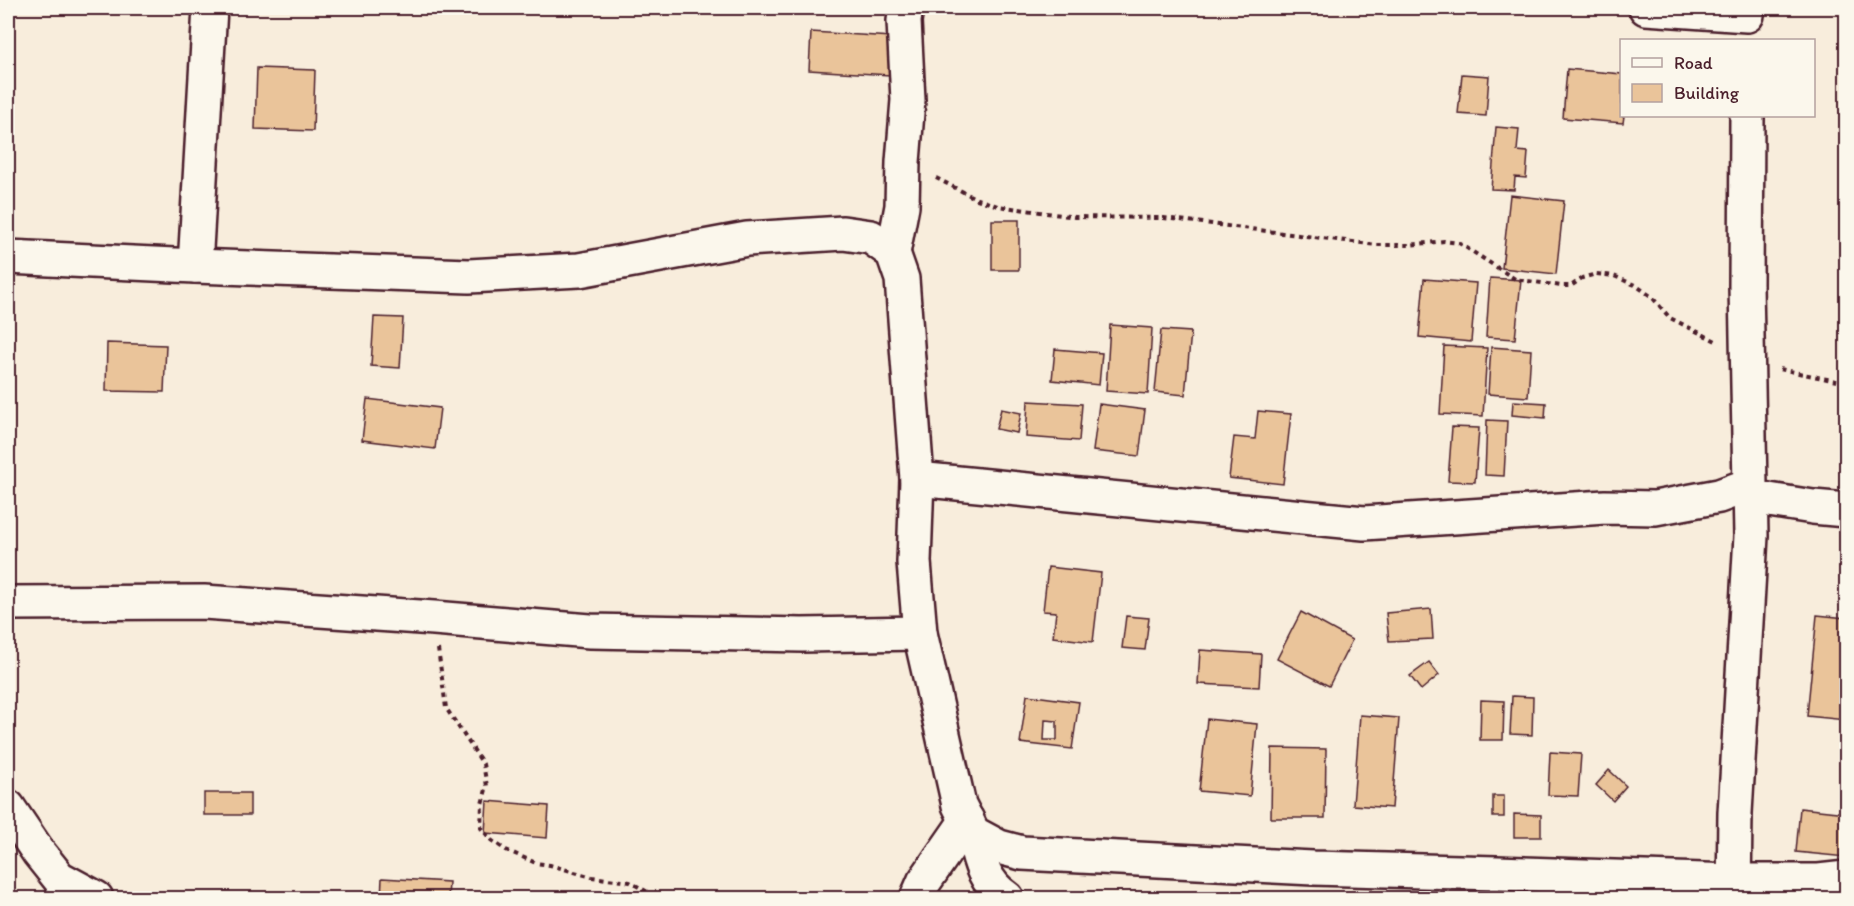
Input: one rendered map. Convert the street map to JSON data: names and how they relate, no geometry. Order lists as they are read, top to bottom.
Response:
{
  "legend": ["Road", "Building"]
}
